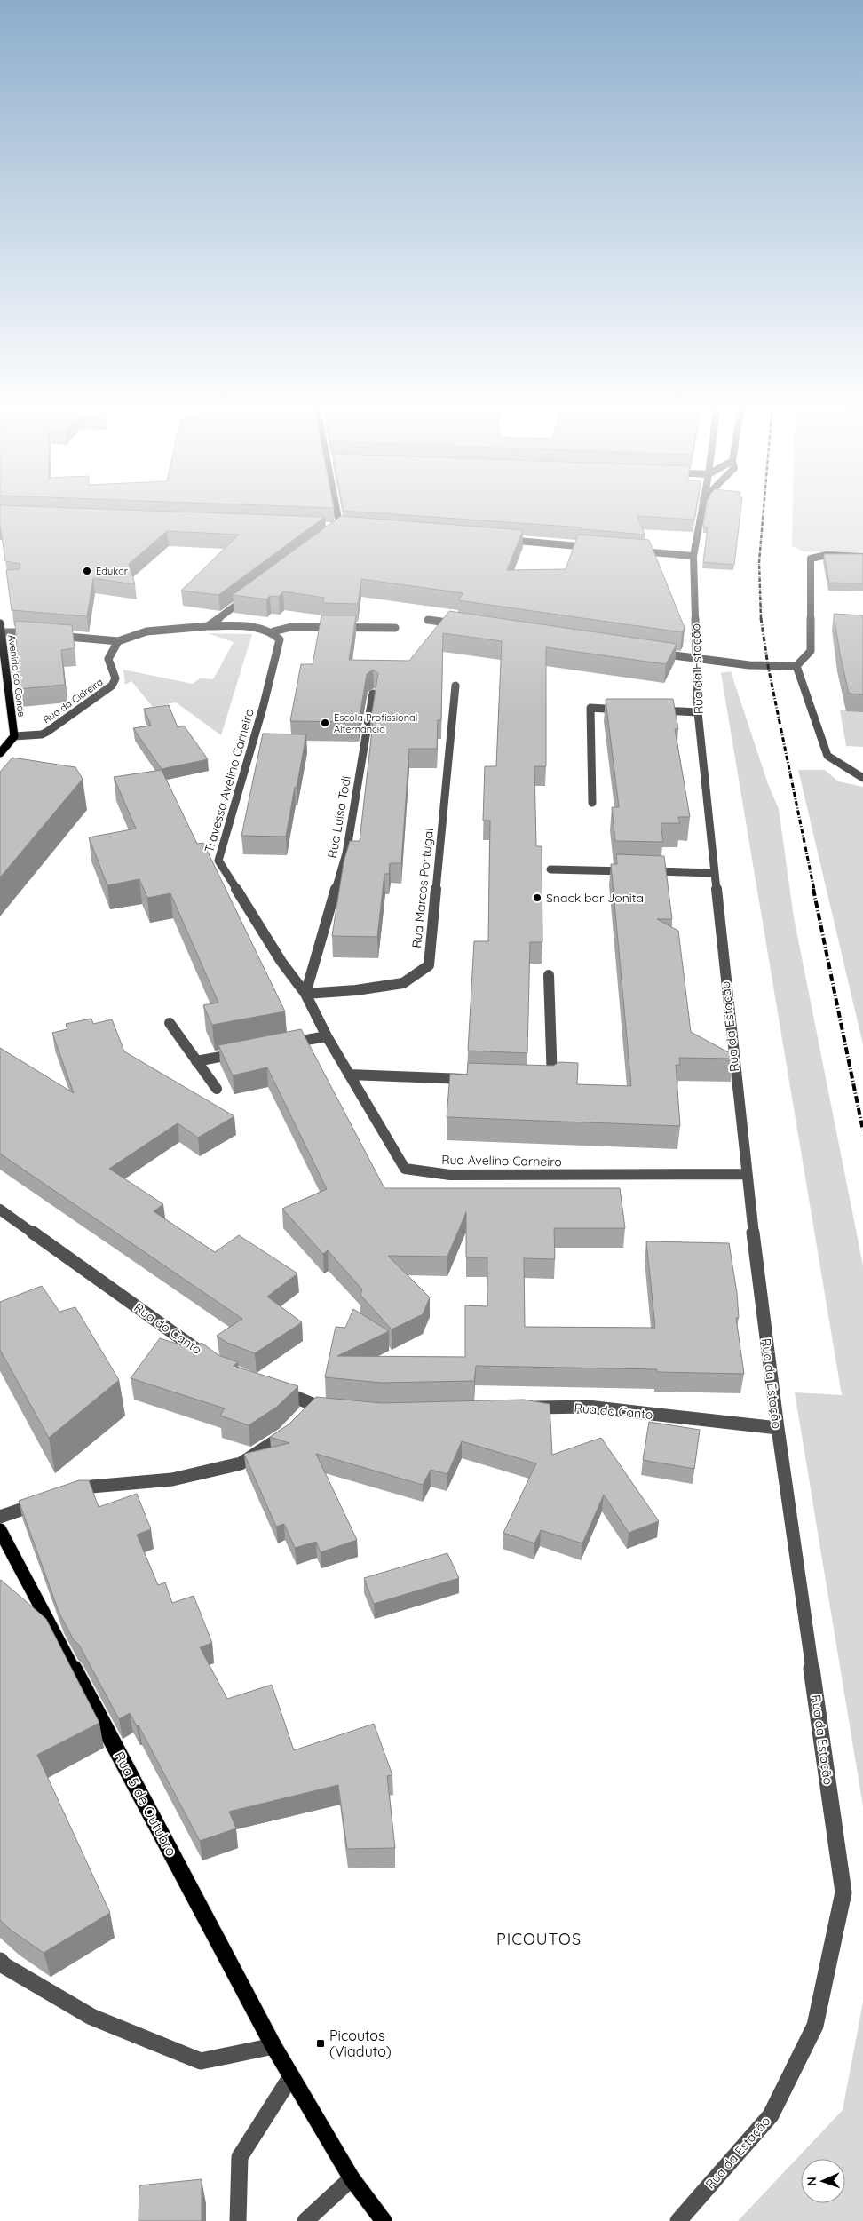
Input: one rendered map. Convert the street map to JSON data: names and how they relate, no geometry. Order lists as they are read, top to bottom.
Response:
{
  "streets": {
    "main road": ["Avenida do Conde", "Rua 5 de Outubro"],
    "street": [
      "Rua da Estação",
      "Rua da Cidreira",
      "Travessa Avelino Carneiro",
      "Rua Luisa Todi",
      "Rua Marcos Portugal",
      "Rua Avelino Carneiro",
      "Rua do Canto"
    ]
  },
  "crossings": [
    ["Rua da Estação", "Rua Avelino Carneiro"],
    ["Rua da Estação", "Rua do Canto"],
    ["Avenida do Conde", "Rua da Cidreira"],
    ["Travessa Avelino Carneiro", "Rua Luisa Todi"],
    ["Travessa Avelino Carneiro", "Rua Marcos Portugal"],
    ["Travessa Avelino Carneiro", "Rua Avelino Carneiro"],
    ["Rua Luisa Todi", "Rua Marcos Portugal"],
    ["Rua Luisa Todi", "Rua Avelino Carneiro"],
    ["Rua Marcos Portugal", "Rua Avelino Carneiro"]
  ],
  "districts": ["PICOUTOS"],
  "places": {
    "other": ["Edukar", "Escola Profissional Alternância", "Snack bar Jonita"],
    "transit": ["Picoutos (Viaduto)"]
  },
  "north": "left"
}
